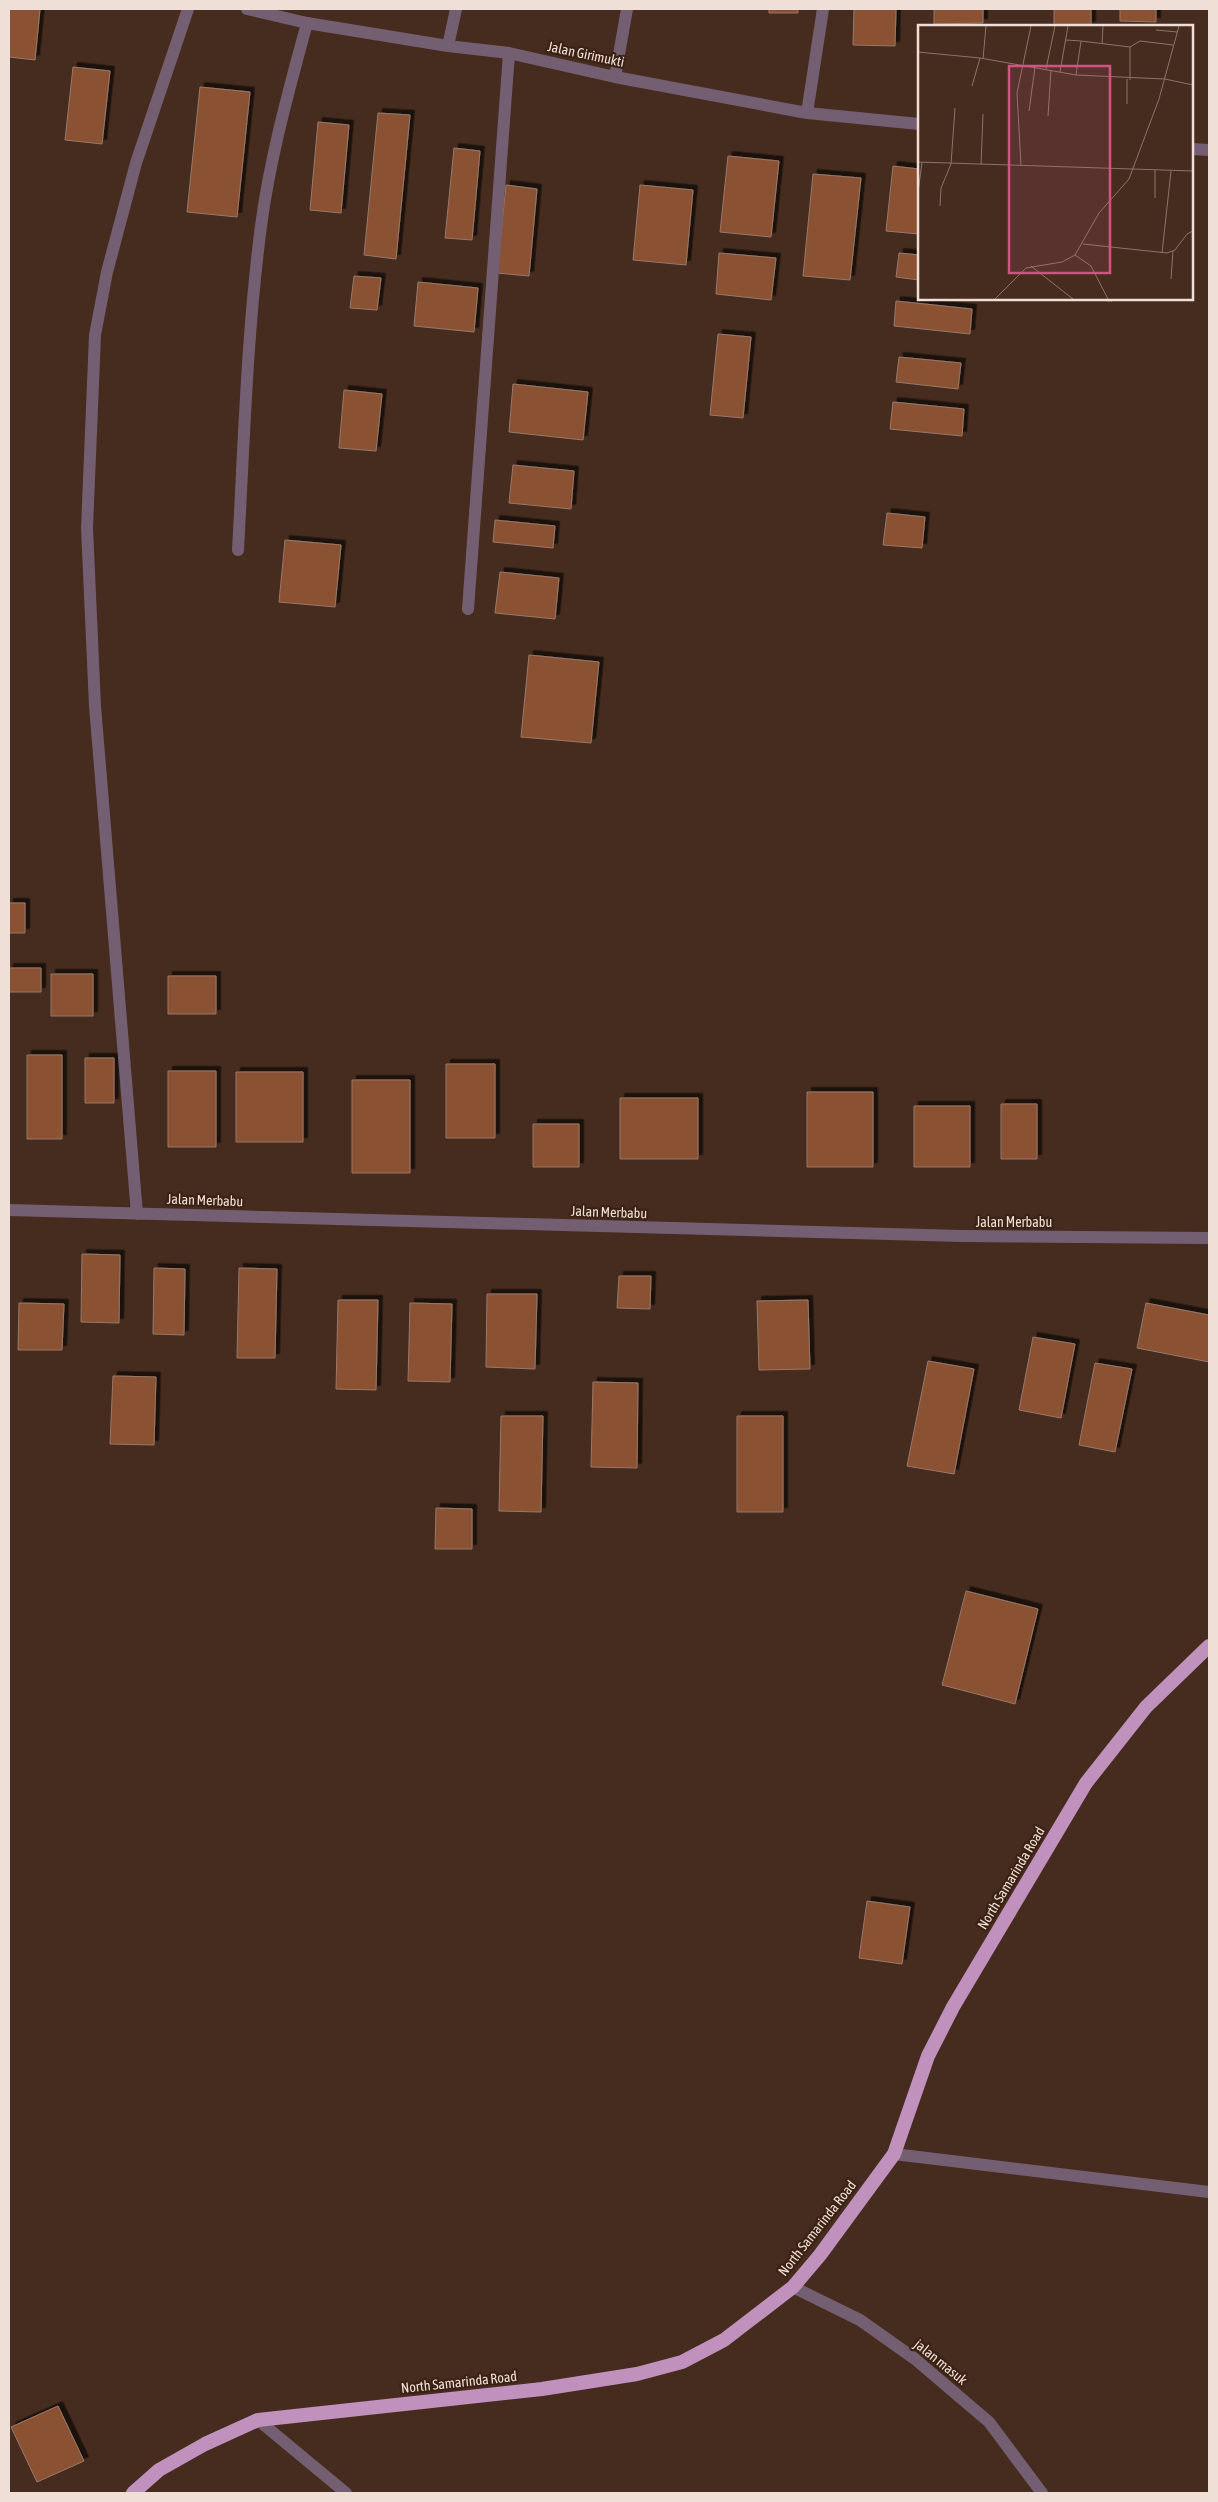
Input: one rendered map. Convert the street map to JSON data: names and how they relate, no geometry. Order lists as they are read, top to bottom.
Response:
{
  "streets": {
    "highway": ["North Samarinda Road"],
    "street": ["Jalan Girimukti", "Jalan Merbabu", "jalan masuk"]
  },
  "crossings": [
    ["North Samarinda Road", "jalan masuk"]
  ]
}
